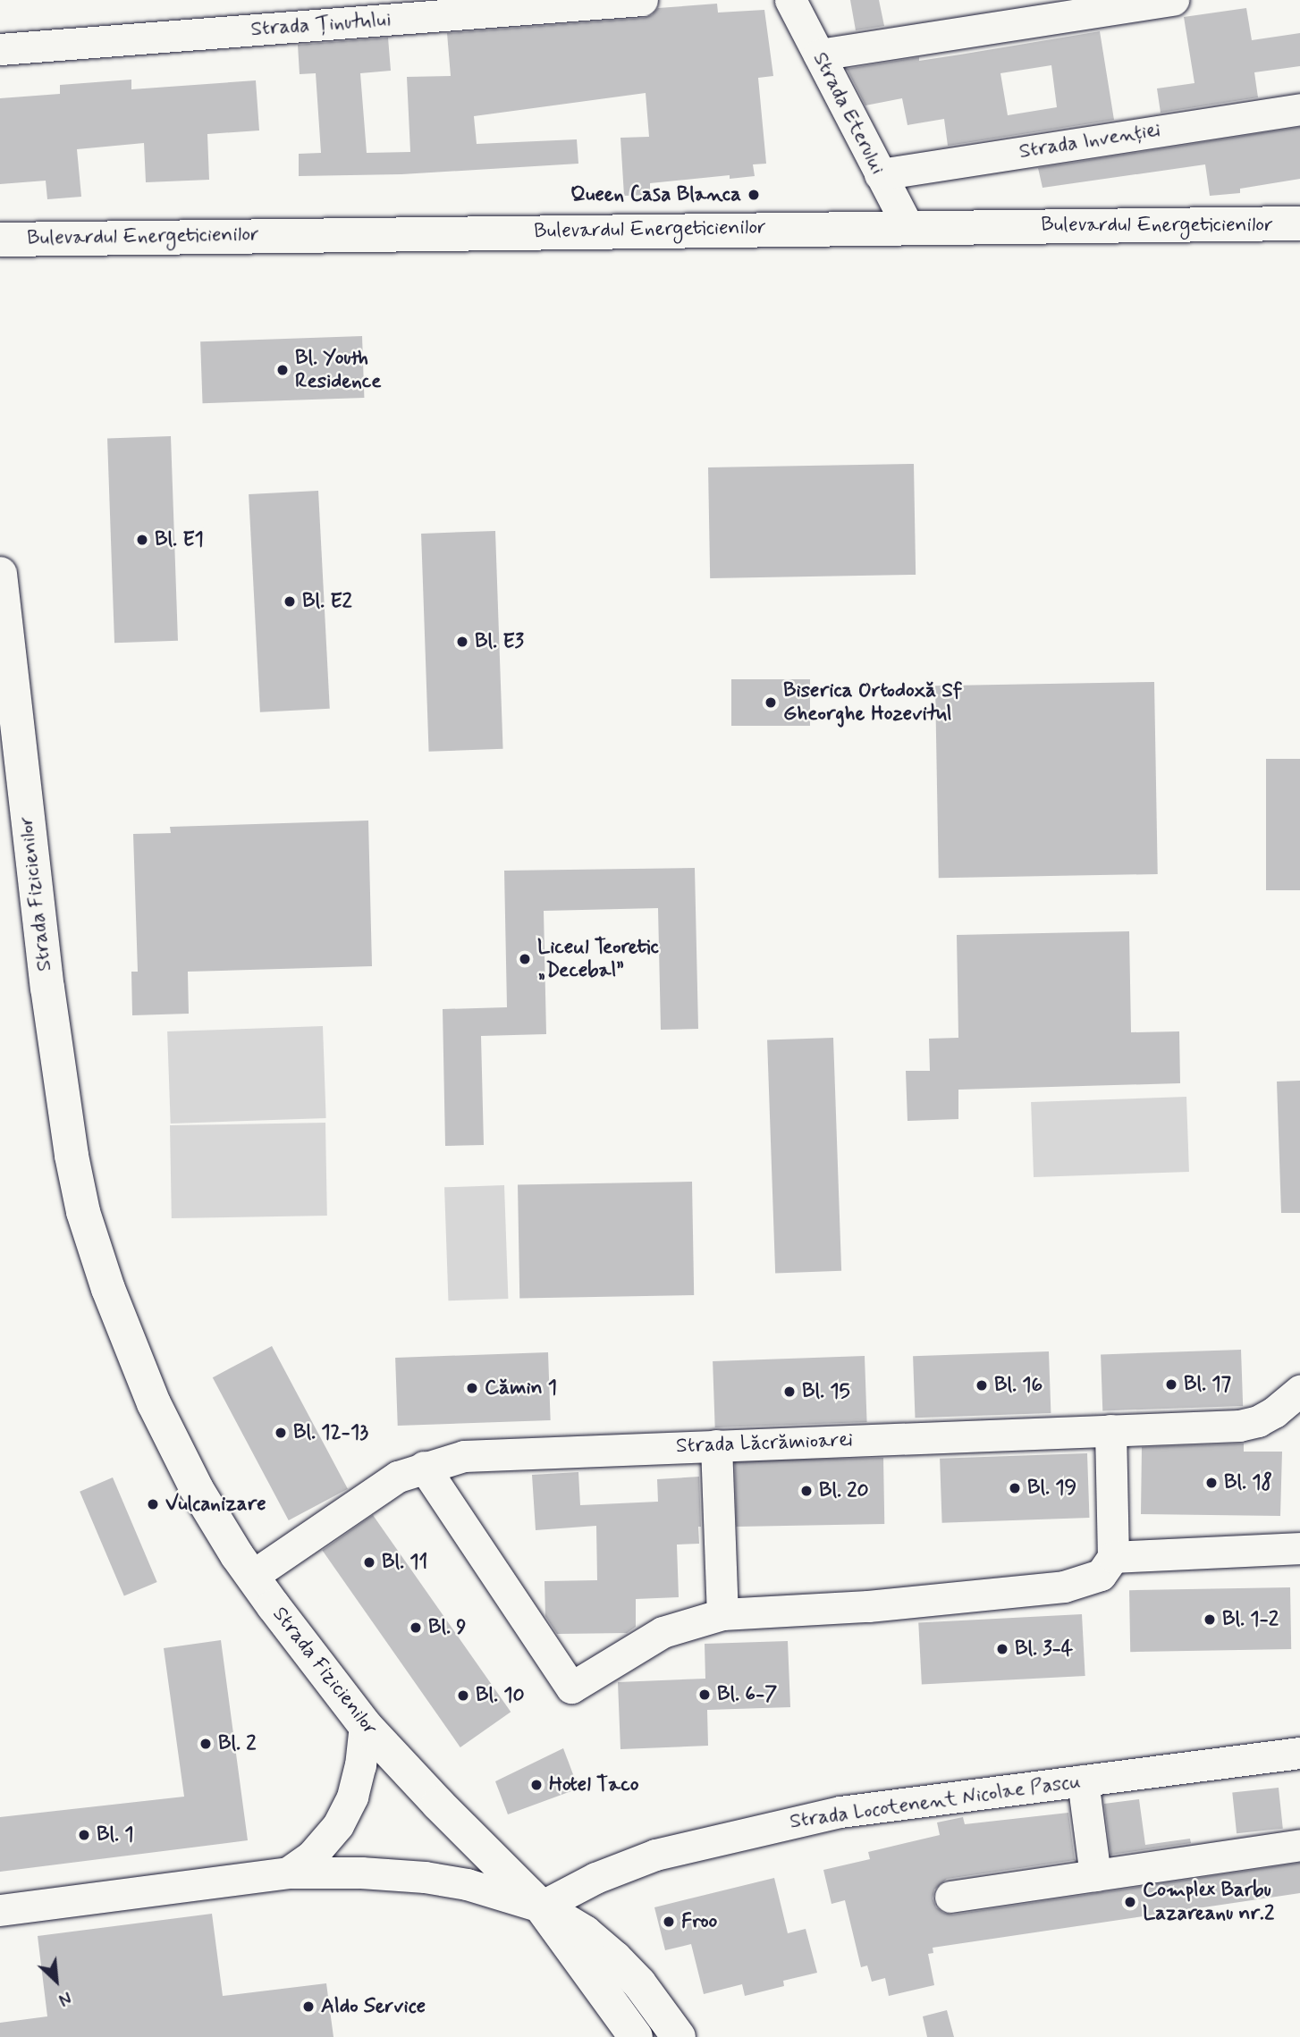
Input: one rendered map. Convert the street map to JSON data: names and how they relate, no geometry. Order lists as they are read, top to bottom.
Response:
{
  "streets": {
    "street": [
      "Strada Ținutului",
      "Strada Eterului",
      "Strada Invenției",
      "Bulevardul Energeticienilor",
      "Strada Fizicienilor",
      "Strada Lăcrămioarei",
      "Strada Locotenent Nicolae Pascu"
    ]
  },
  "crossings": [
    ["Strada Eterului", "Strada Invenției"],
    ["Strada Eterului", "Bulevardul Energeticienilor"],
    ["Strada Fizicienilor", "Strada Lăcrămioarei"],
    ["Strada Fizicienilor", "Strada Locotenent Nicolae Pascu"]
  ],
  "places": [
    "Queen Casa Blanca",
    "Bl. Youth Residence",
    "Bl. E1",
    "Bl. E2",
    "Bl. E3",
    "Biserica Ortodoxă Sf Gheorghe Hozevitul",
    "Liceul Teoretic „Decebal”",
    "Bl. 17",
    "Bl. 16",
    "Cămin 1",
    "Bl. 15",
    "Bl. 12-13",
    "Bl. 18",
    "Bl. 19",
    "Bl. 20",
    "Vulcanizare",
    "Bl. 11",
    "Bl. 1-2",
    "Bl. 9",
    "Bl. 3-4",
    "Bl. 6-7",
    "Bl. 10",
    "Bl. 2",
    "Hotel Taco",
    "Bl. 1",
    "Complex Barbu Lazareanu nr.2",
    "Froo",
    "Aldo Service"
  ],
  "north": "bottom right"
}
